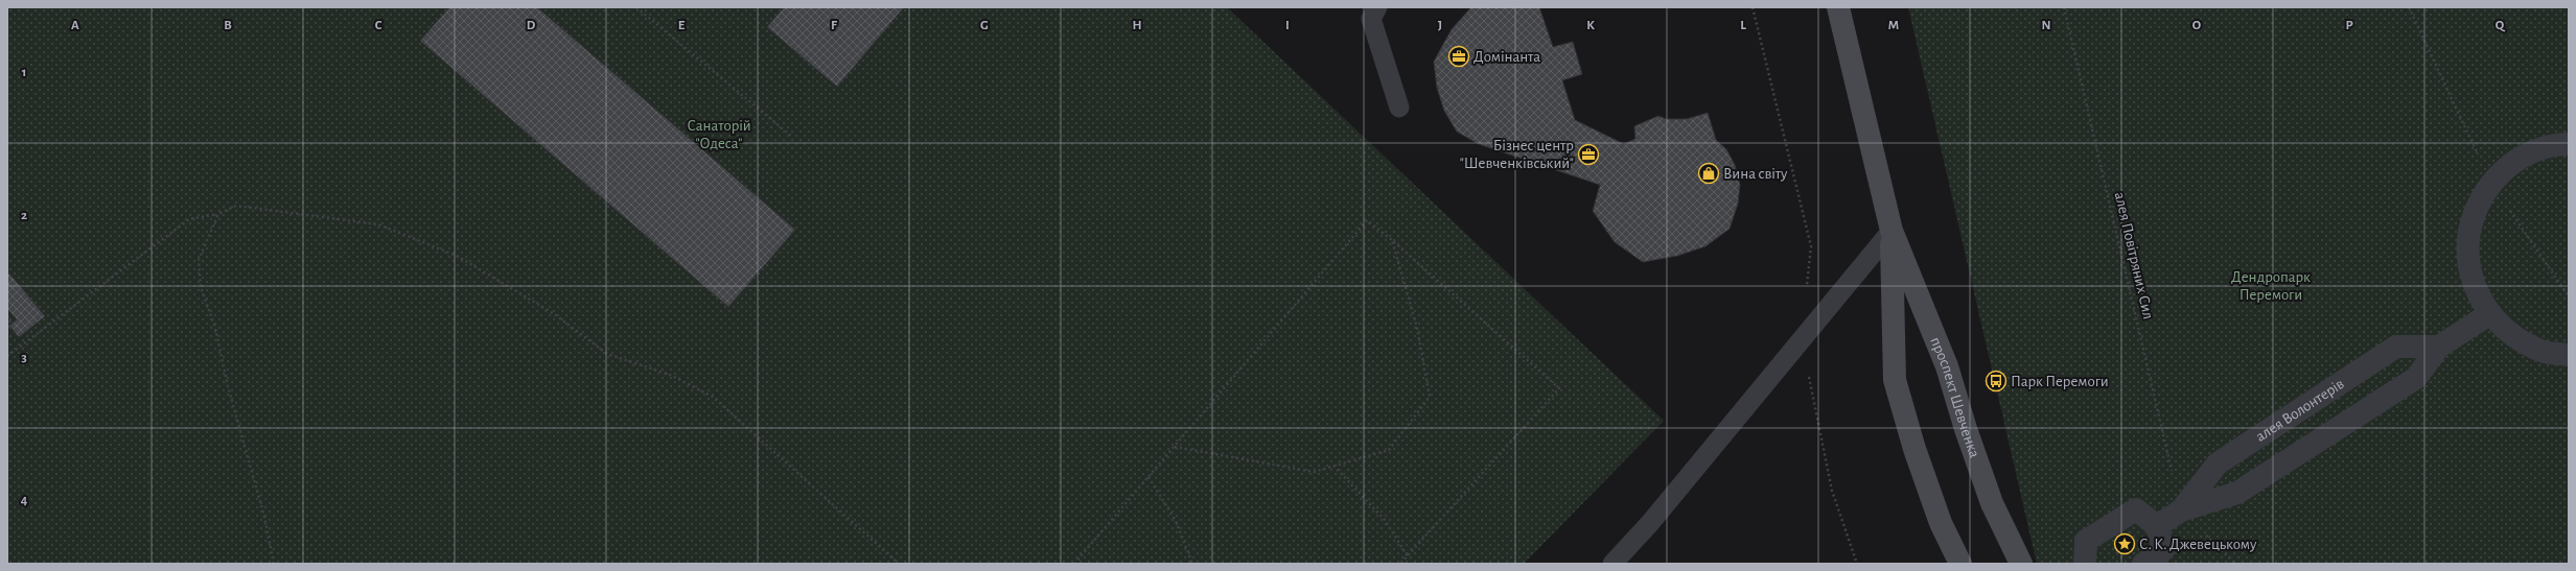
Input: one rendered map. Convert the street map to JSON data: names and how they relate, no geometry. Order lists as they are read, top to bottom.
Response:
{
  "streets": {
    "main road": ["проспект Шевченка"],
    "street": ["алея Волонтерів"],
    "path": ["алея Повітряних Сил"]
  },
  "crossings": [
    ["алея Повітряних Сил", "алея Волонтерів"]
  ],
  "parks": ["Санаторій \"Одеса\"", "Дендропарк Перемоги"],
  "places": {
    "office": ["Домінанта", "Бізнес центр \"Шевченківський\""],
    "shop": ["Вина світу"],
    "bus stop": ["Парк Перемоги"],
    "place": ["С. К. Джевецькому"]
  },
  "grid": {
    "columns": [
      "A",
      "B",
      "C",
      "D",
      "E",
      "F",
      "G",
      "H",
      "I",
      "J",
      "K",
      "L",
      "M",
      "N",
      "O",
      "P",
      "Q"
    ],
    "rows": [
      "1",
      "2",
      "3",
      "4"
    ]
  }
}
